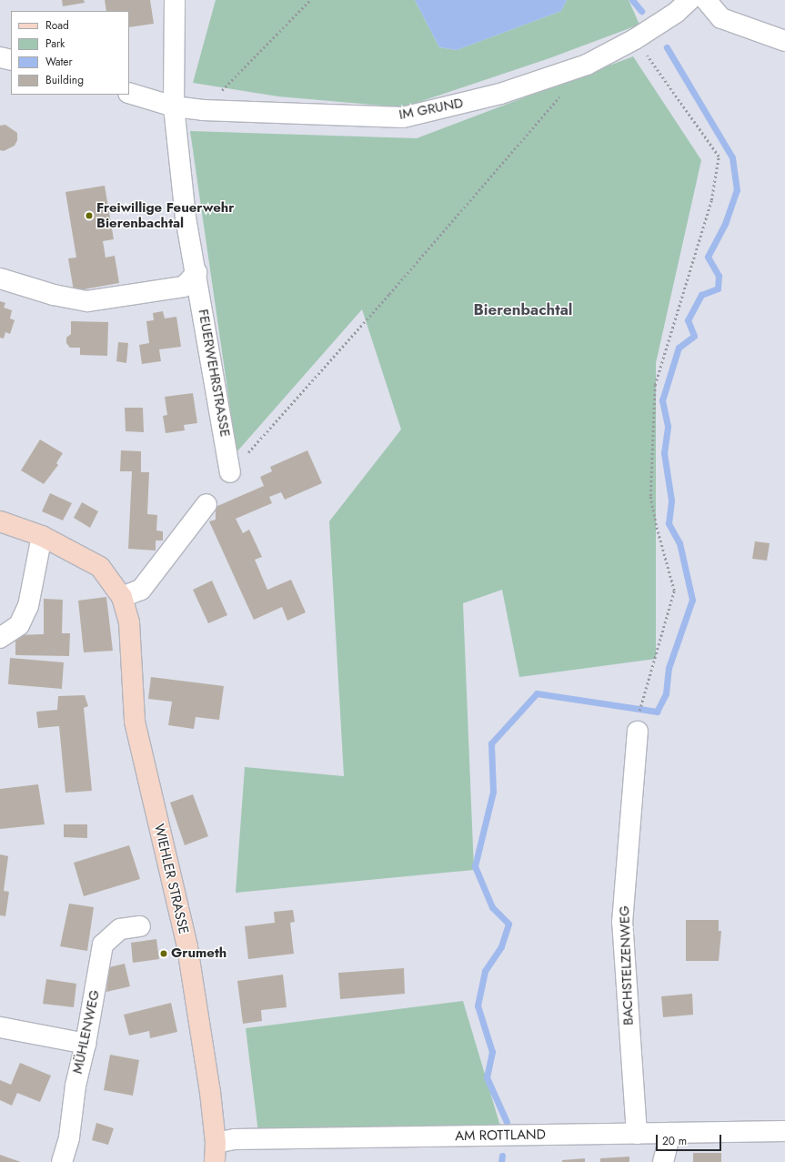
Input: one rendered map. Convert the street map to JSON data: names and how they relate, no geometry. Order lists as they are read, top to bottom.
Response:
{
  "streets": {
    "main road": ["WIEHLER STRASSE"],
    "street": [
      "IM GRUND",
      "FEUERWEHRSTRASSE",
      "BACHSTELZENWEG",
      "MÜHLENWEG",
      "AM ROTTLAND"
    ]
  },
  "crossings": [
    ["IM GRUND", "FEUERWEHRSTRASSE"],
    ["WIEHLER STRASSE", "AM ROTTLAND"],
    ["BACHSTELZENWEG", "AM ROTTLAND"]
  ],
  "districts": ["Bierenbachtal"],
  "places": ["Freiwillige Feuerwehr Bierenbachtal", "Grumeth"],
  "legend": [
    "Road",
    "Park",
    "Water",
    "Building"
  ],
  "scale_bar": "20 m"
}
